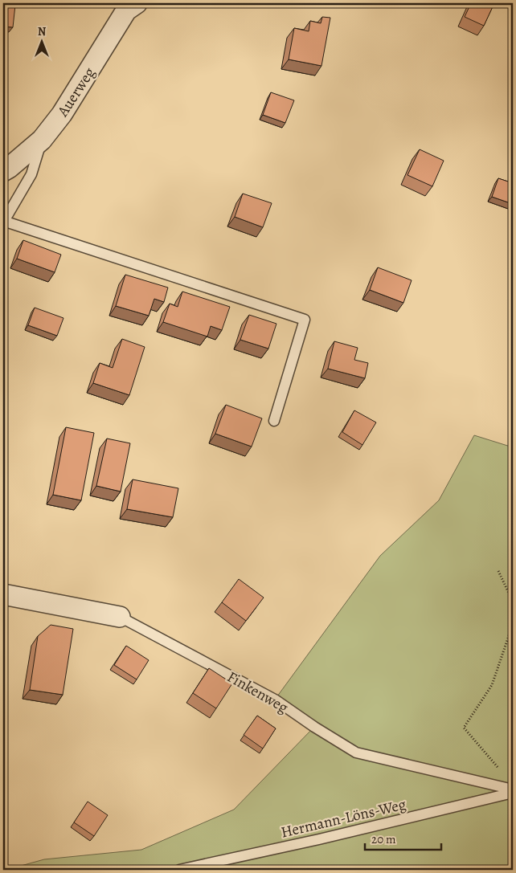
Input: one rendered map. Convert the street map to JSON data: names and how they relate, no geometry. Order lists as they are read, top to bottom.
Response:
{
  "streets": {
    "street": ["Auerweg", "Finkenweg"],
    "lane": ["Hermann-Löns-Weg"]
  },
  "crossings": [
    ["Finkenweg", "Hermann-Löns-Weg"]
  ],
  "scale_bar": "20 m",
  "north": "top"
}
